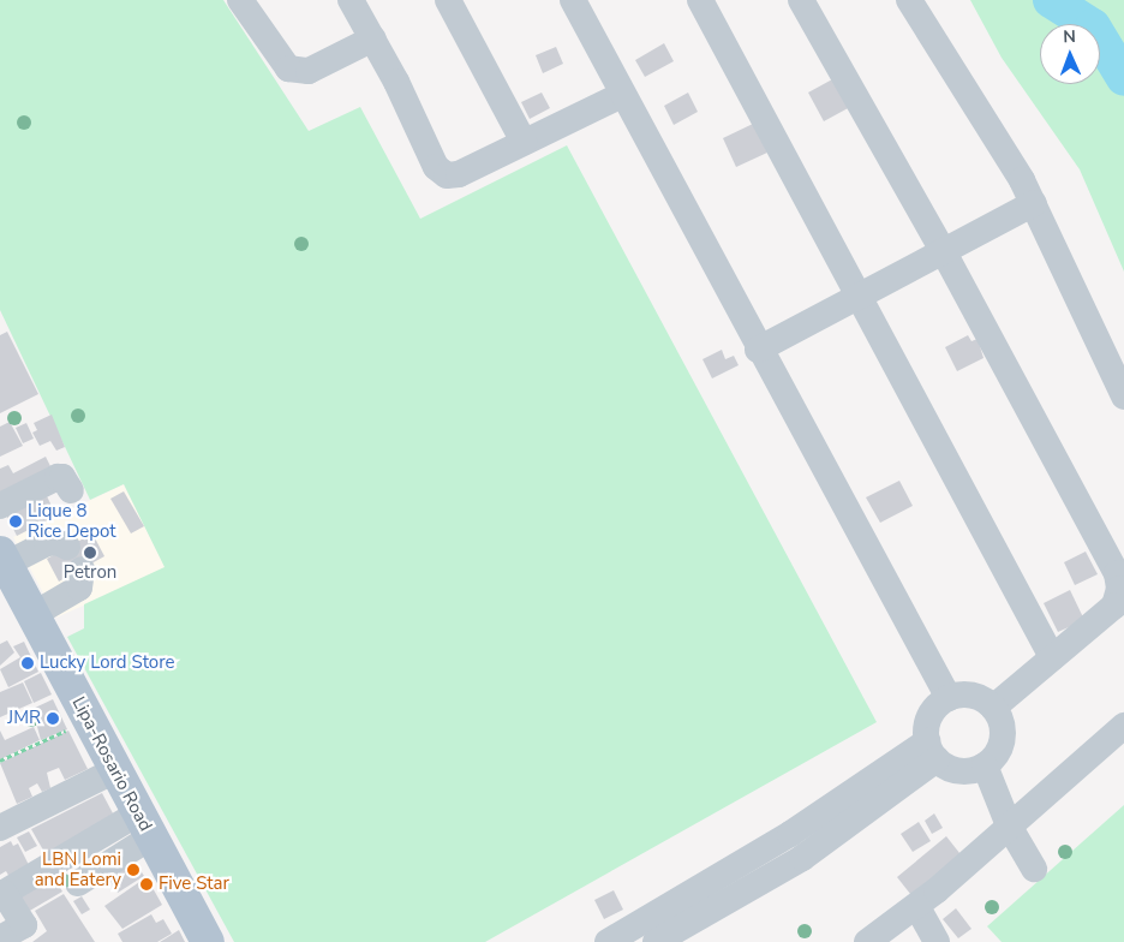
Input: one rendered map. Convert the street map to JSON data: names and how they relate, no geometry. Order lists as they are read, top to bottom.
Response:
{
  "streets": {
    "main road": ["Lipa-Rosario Road"]
  },
  "places": [
    "Lique 8 Rice Depot",
    "Petron",
    "Lucky Lord Store",
    "JMR",
    "LBN Lomi and Eatery",
    "Five Star"
  ],
  "north": "top"
}
